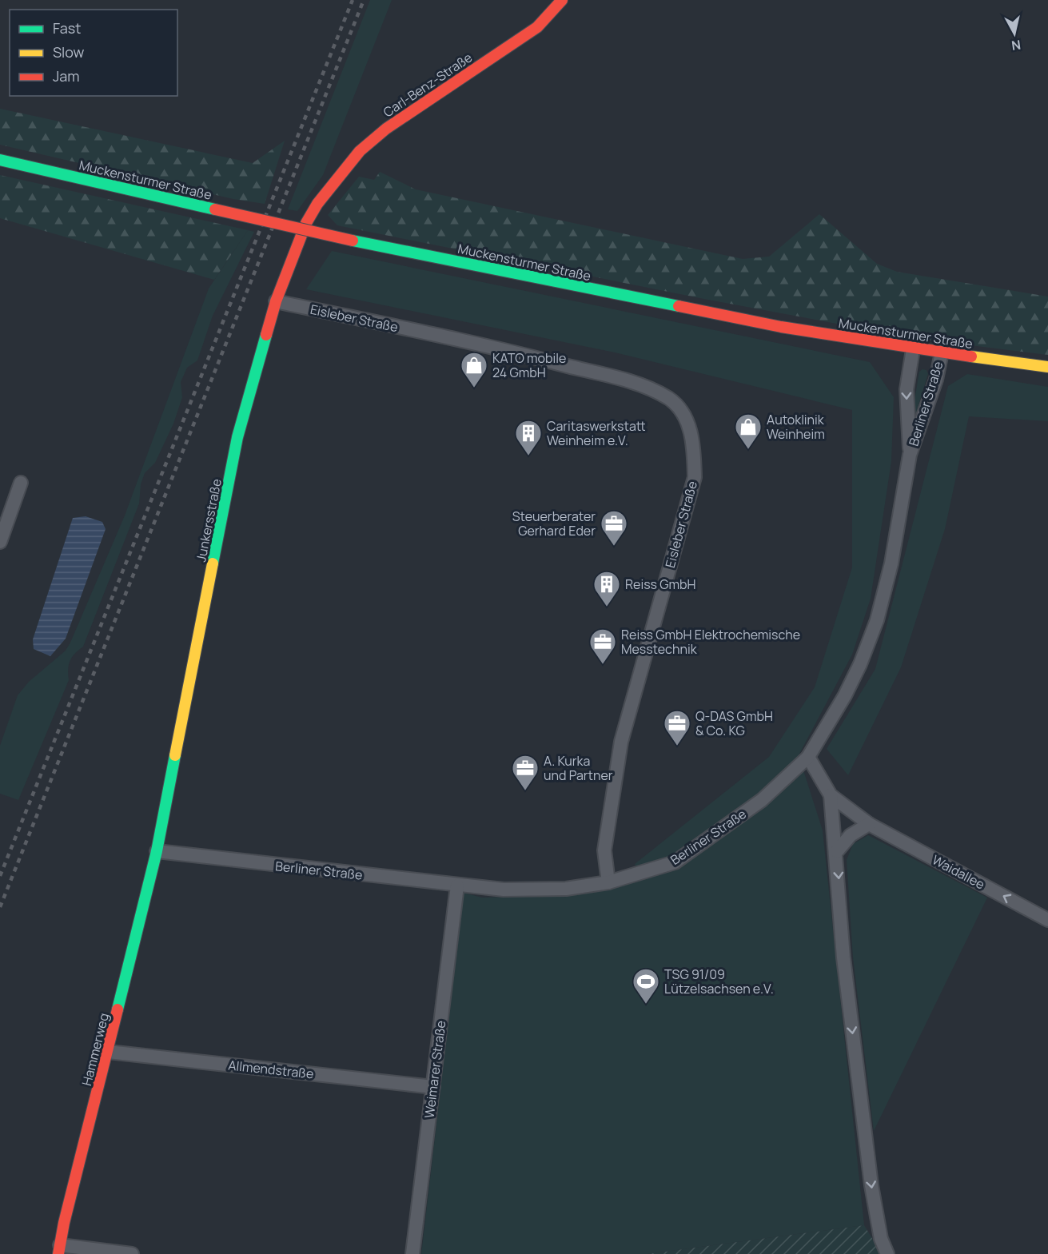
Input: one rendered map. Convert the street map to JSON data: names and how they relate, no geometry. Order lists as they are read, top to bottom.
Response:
{
  "streets": {
    "street": [
      "Carl-Benz-Straße",
      "Muckensturmer Straße",
      "Eisleber Straße",
      "Berliner Straße",
      "Junkersstraße",
      "Waidallee",
      "Hammerweg",
      "Allmendstraße",
      "Weimarer Straße"
    ]
  },
  "crossings": [
    ["Carl-Benz-Straße", "Junkersstraße"],
    ["Muckensturmer Straße", "Berliner Straße"],
    ["Eisleber Straße", "Berliner Straße"],
    ["Eisleber Straße", "Junkersstraße"],
    ["Berliner Straße", "Junkersstraße"],
    ["Berliner Straße", "Waidallee"],
    ["Berliner Straße", "Hammerweg"],
    ["Berliner Straße", "Weimarer Straße"],
    ["Junkersstraße", "Hammerweg"],
    ["Hammerweg", "Allmendstraße"],
    ["Allmendstraße", "Weimarer Straße"]
  ],
  "one_way": ["Waidallee"],
  "places": {
    "shop": ["KATO mobile 24 GmbH", "Autoklinik Weinheim"],
    "building": ["Caritaswerkstatt Weinheim e.V.", "Reiss GmbH"],
    "office": [
      "Steuerberater Gerhard Eder",
      "Reiss GmbH Elektrochemische Messtechnik",
      "Q-DAS GmbH & Co. KG",
      "A. Kurka und Partner"
    ],
    "sports": ["TSG 91/09 Lützelsachsen e.V."]
  },
  "legend": ["Fast", "Slow", "Jam"],
  "north": "bottom"
}
